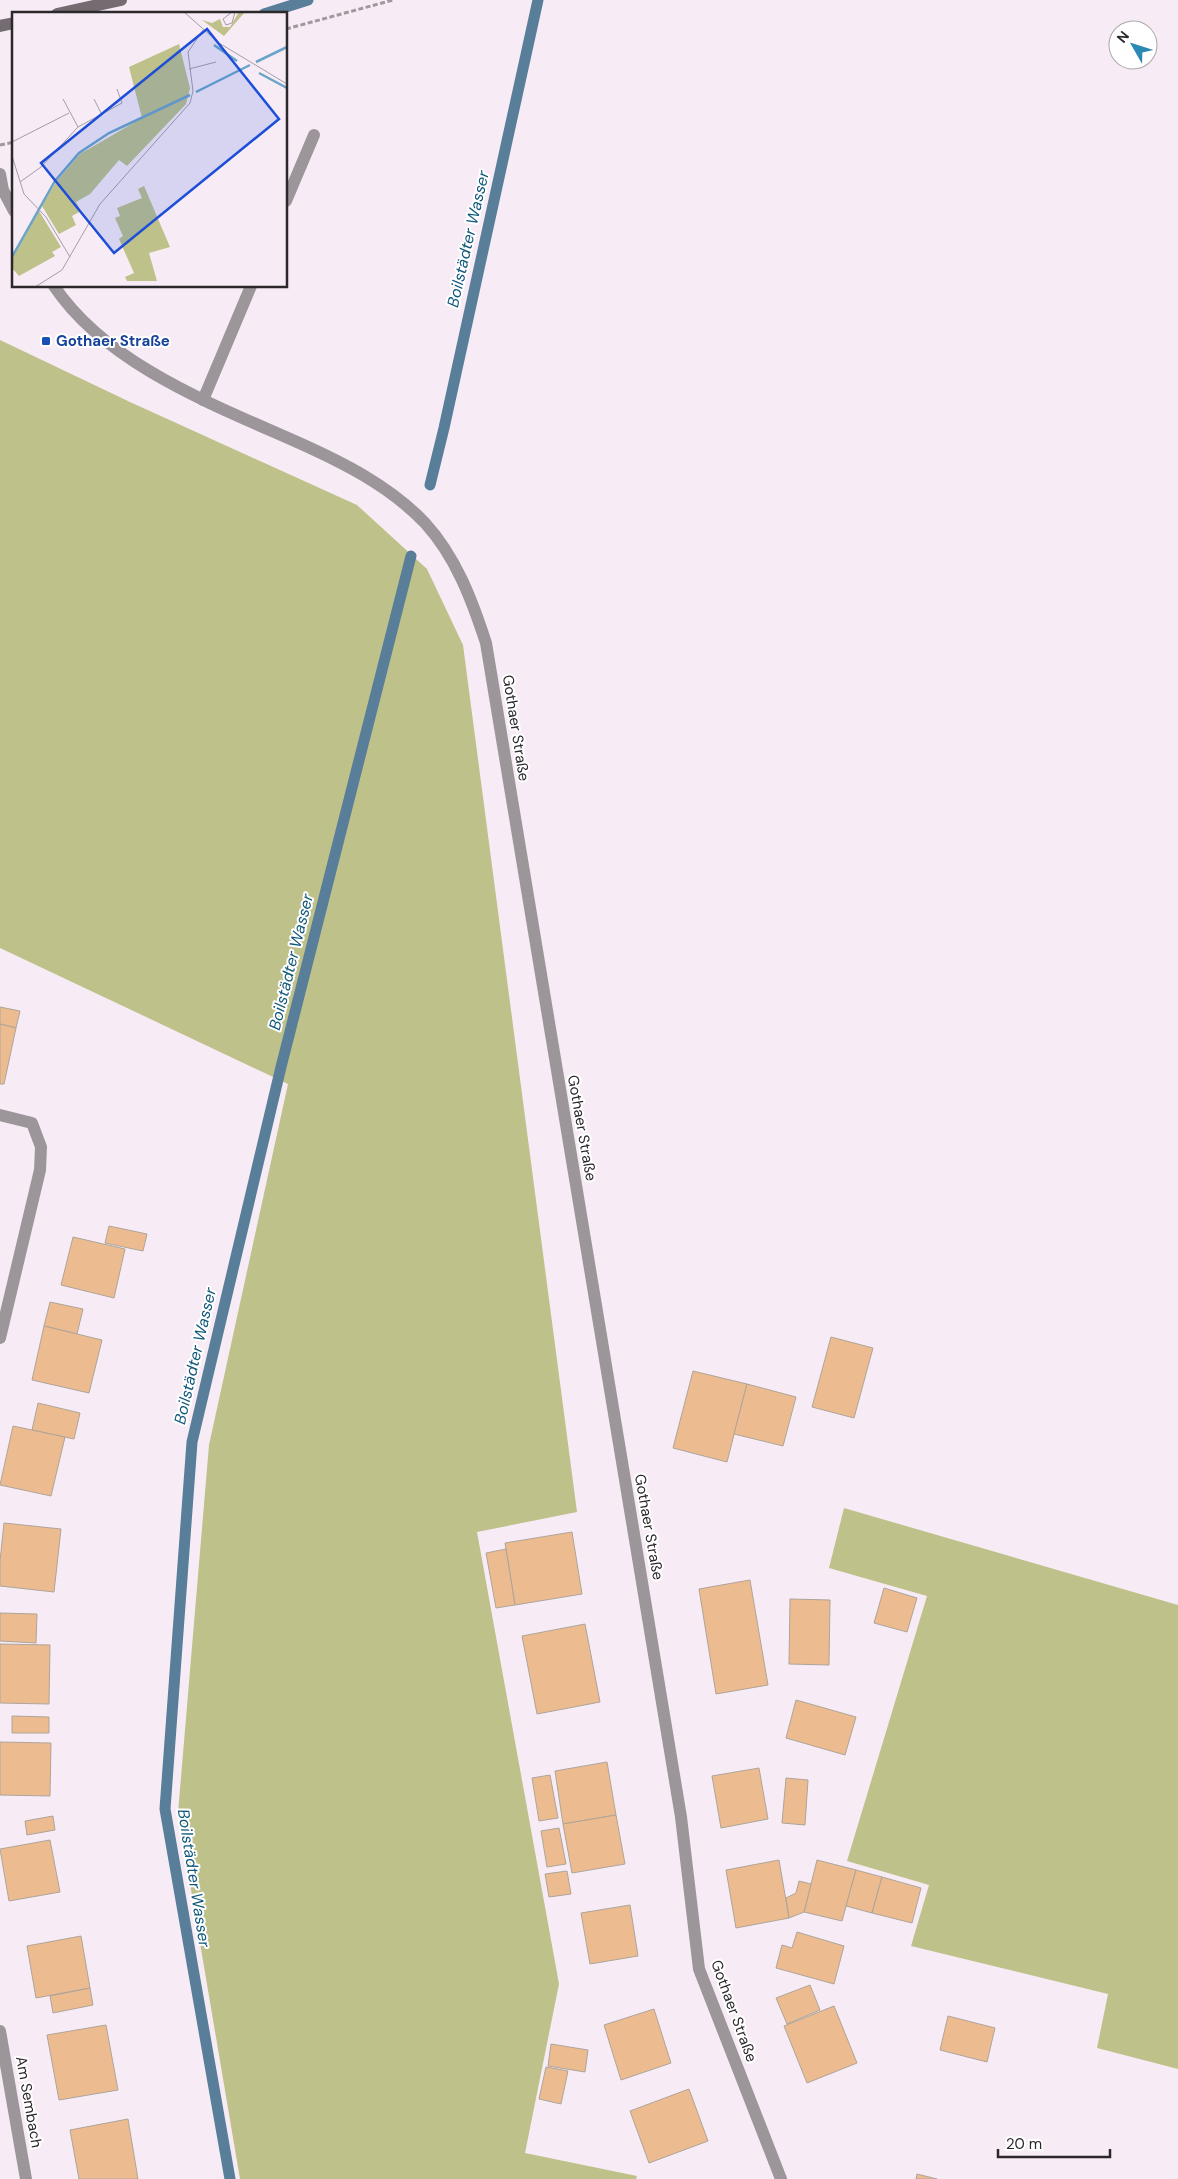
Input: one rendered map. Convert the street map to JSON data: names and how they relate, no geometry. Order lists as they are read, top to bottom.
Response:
{
  "streets": {
    "street": ["Gothaer Straße", "Am Sembach"]
  },
  "water": ["Boilstädter Wasser"],
  "places": {
    "transit": ["Gothaer Straße"]
  },
  "scale_bar": "20 m",
  "north": "top left"
}
